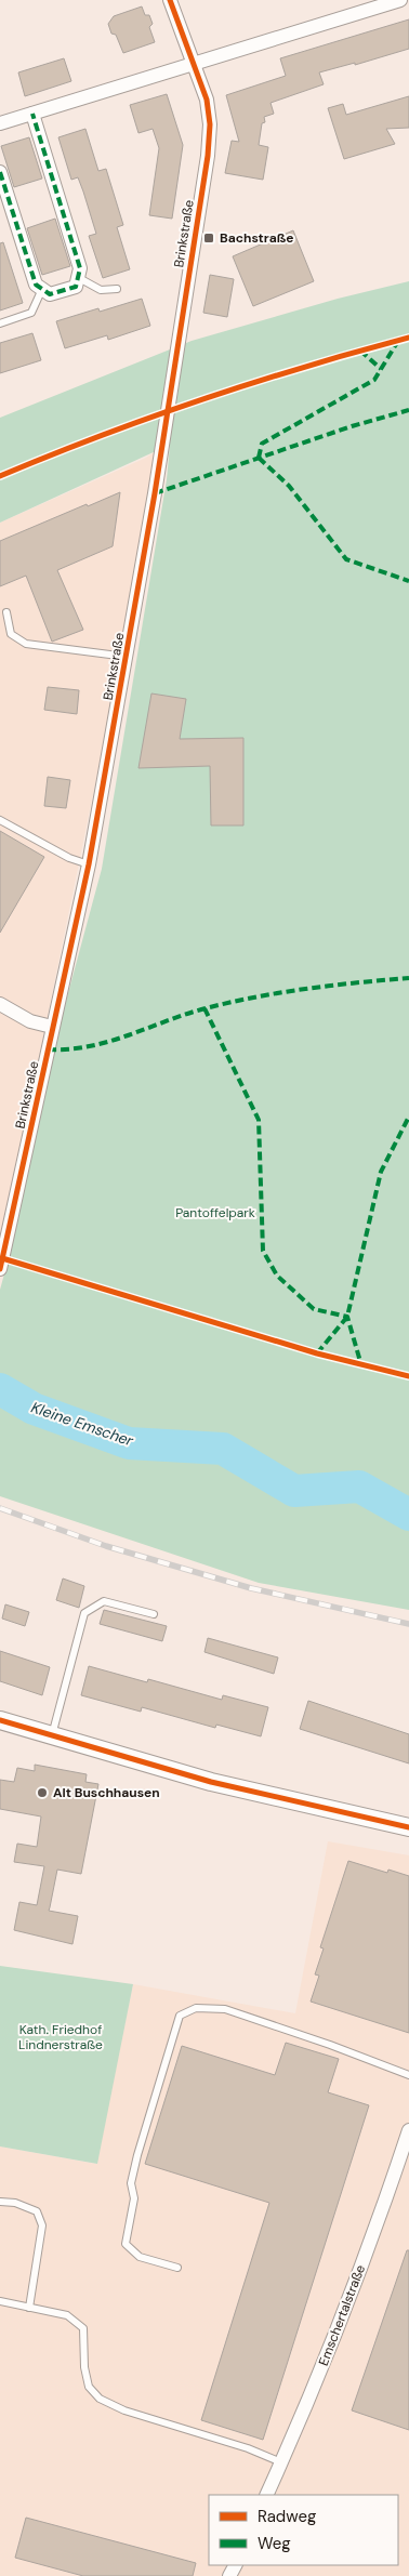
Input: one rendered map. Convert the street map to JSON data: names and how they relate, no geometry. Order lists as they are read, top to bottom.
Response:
{
  "streets": {
    "street": ["Brinkstraße", "Emschertalstraße"]
  },
  "water": ["Kleine Emscher"],
  "parks": ["Pantoffelpark", "Kath. Friedhof Lindnerstraße"],
  "places": {
    "transit": ["Bachstraße"],
    "other": ["Alt Buschhausen"]
  },
  "legend": ["Radweg", "Weg"]
}
